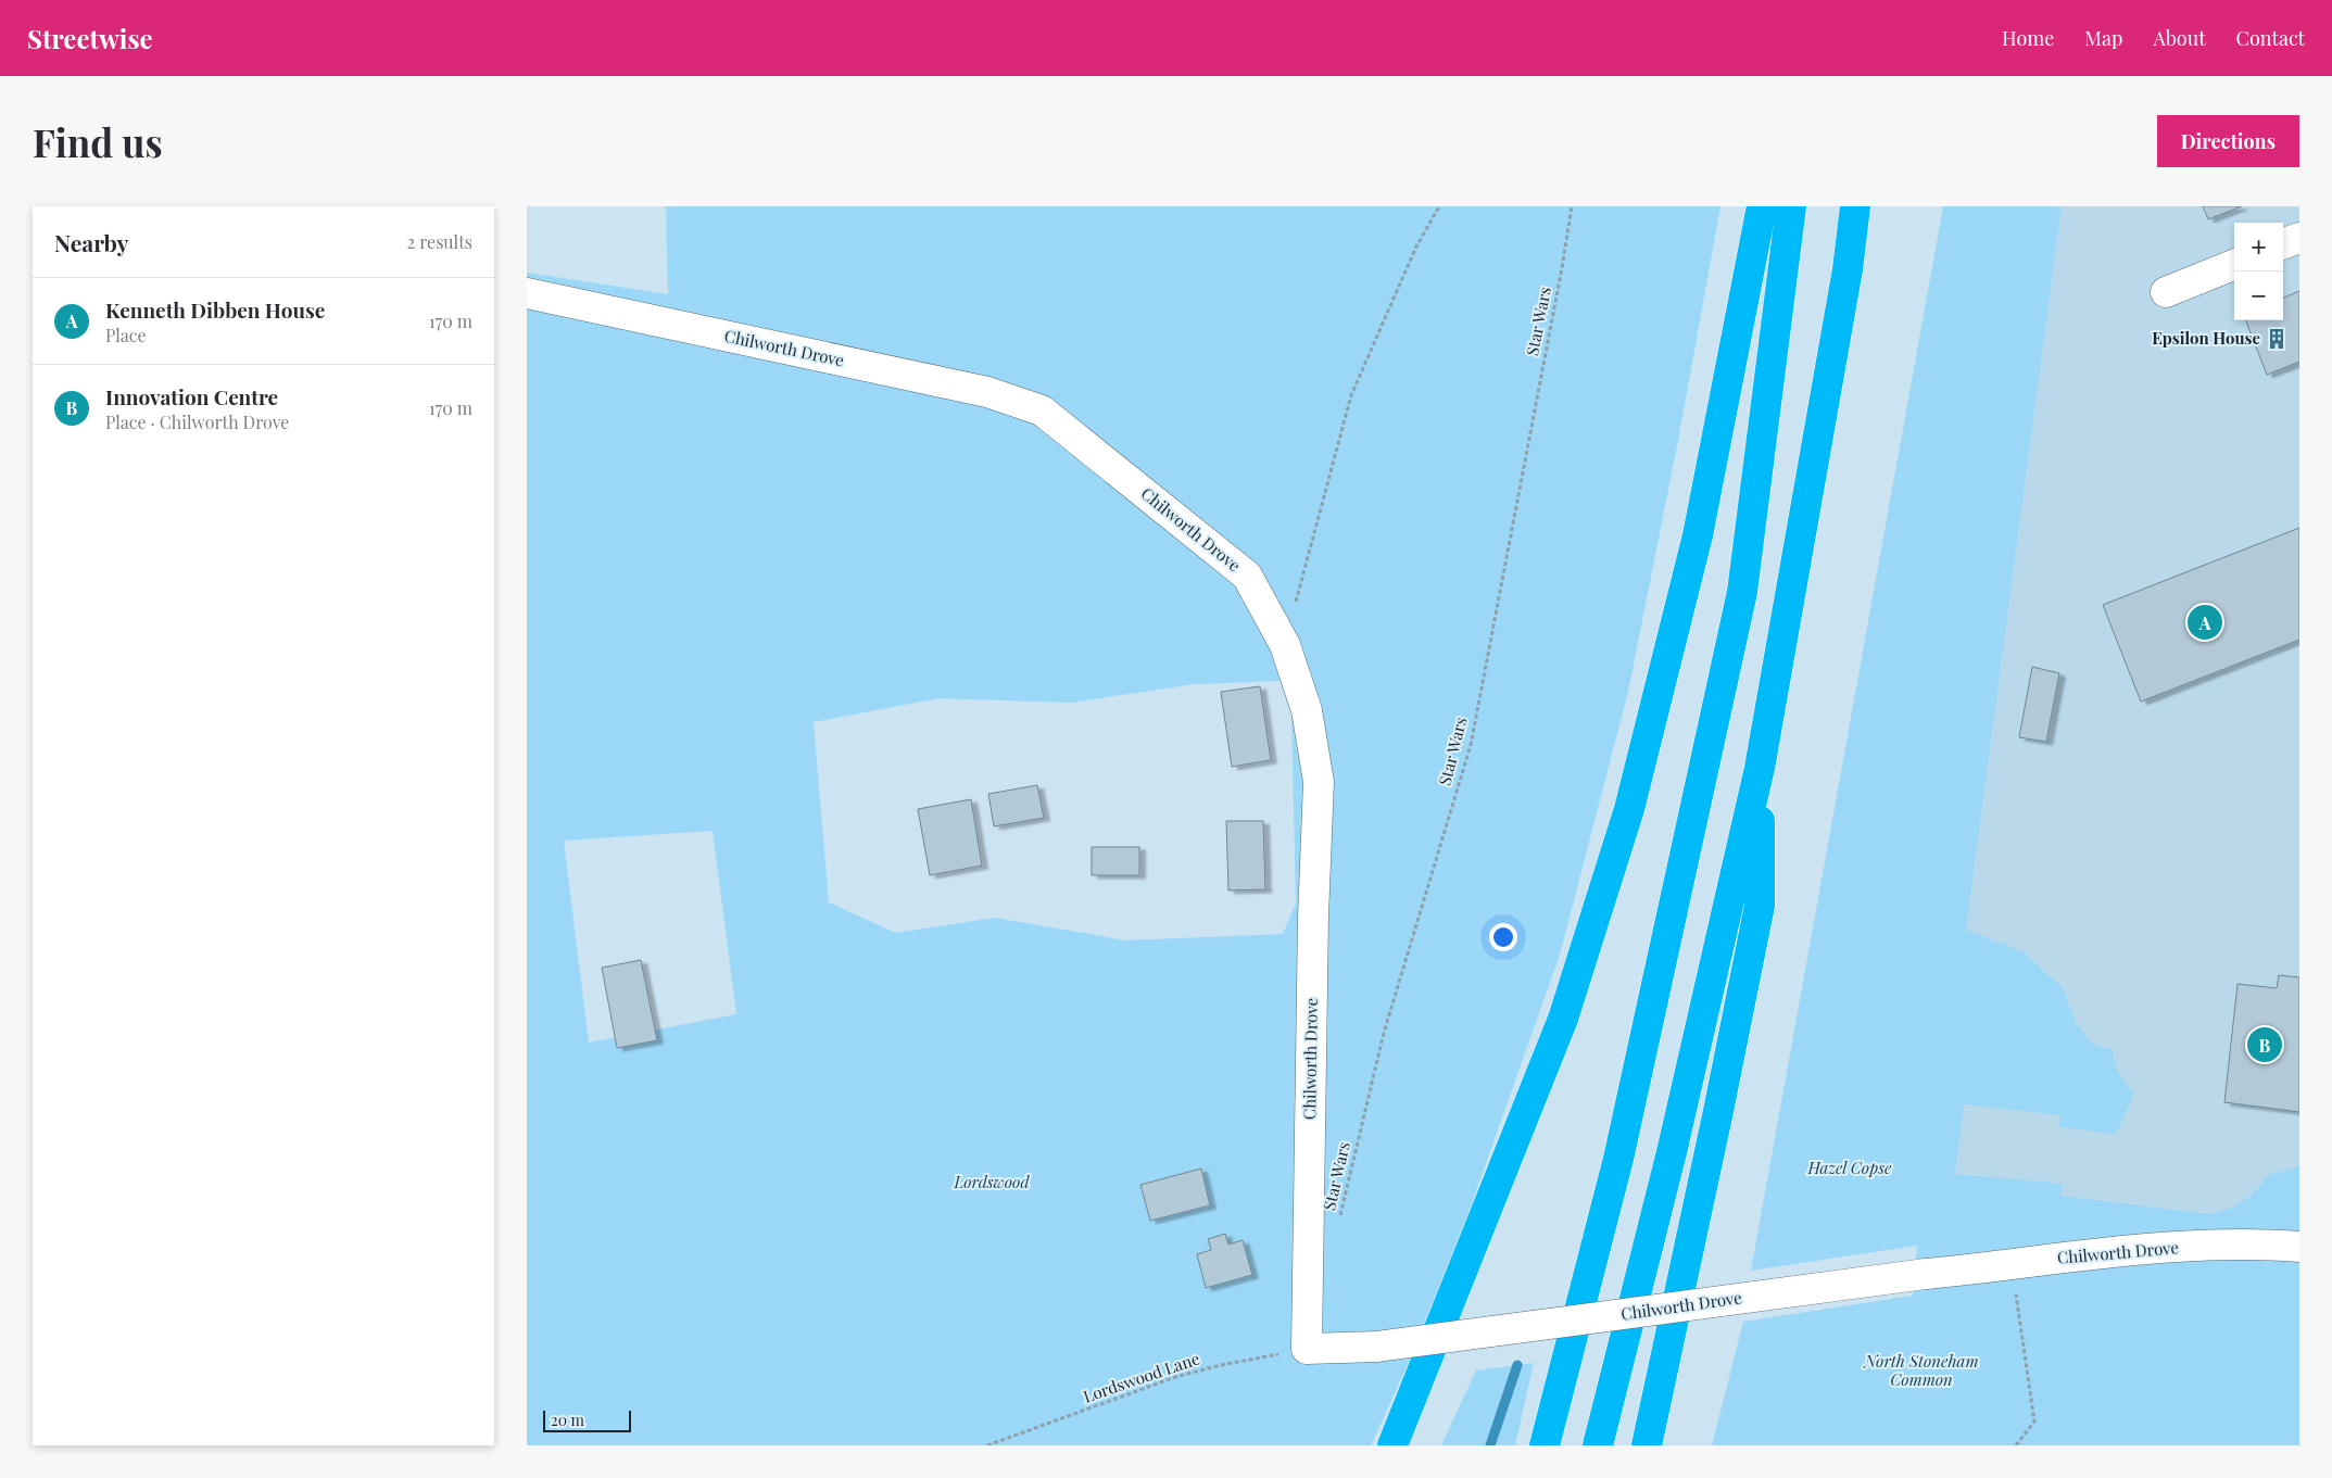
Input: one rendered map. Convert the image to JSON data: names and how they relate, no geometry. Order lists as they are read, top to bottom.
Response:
{
  "streets": {
    "street": ["Chilworth Drove"],
    "path": ["Star Wars", "Lordswood Lane"]
  },
  "crossings": [
    ["Chilworth Drove", "Lordswood Lane"]
  ],
  "parks": ["Hazel Copse", "Lordswood", "North Stoneham Common"],
  "places": {
    "building": ["Epsilon House"]
  },
  "scale_bar": "20 m",
  "page": {
    "header": "Streetwise",
    "nav": [
      "Home",
      "Map",
      "About",
      "Contact"
    ],
    "buttons": "Directions",
    "title": "Find us",
    "heading": ["Nearby", "2 results"],
    "map_buttons": ["+", "−"],
    "list": [
      {
        "mark": "A",
        "name": "Kenneth Dibben House",
        "note": "Place",
        "value": "170 m"
      },
      {
        "mark": "B",
        "name": "Innovation Centre",
        "note": "Place · Chilworth Drove",
        "value": "170 m"
      }
    ],
    "pins": ["A", "B"],
    "scale": "20 m"
  }
}
